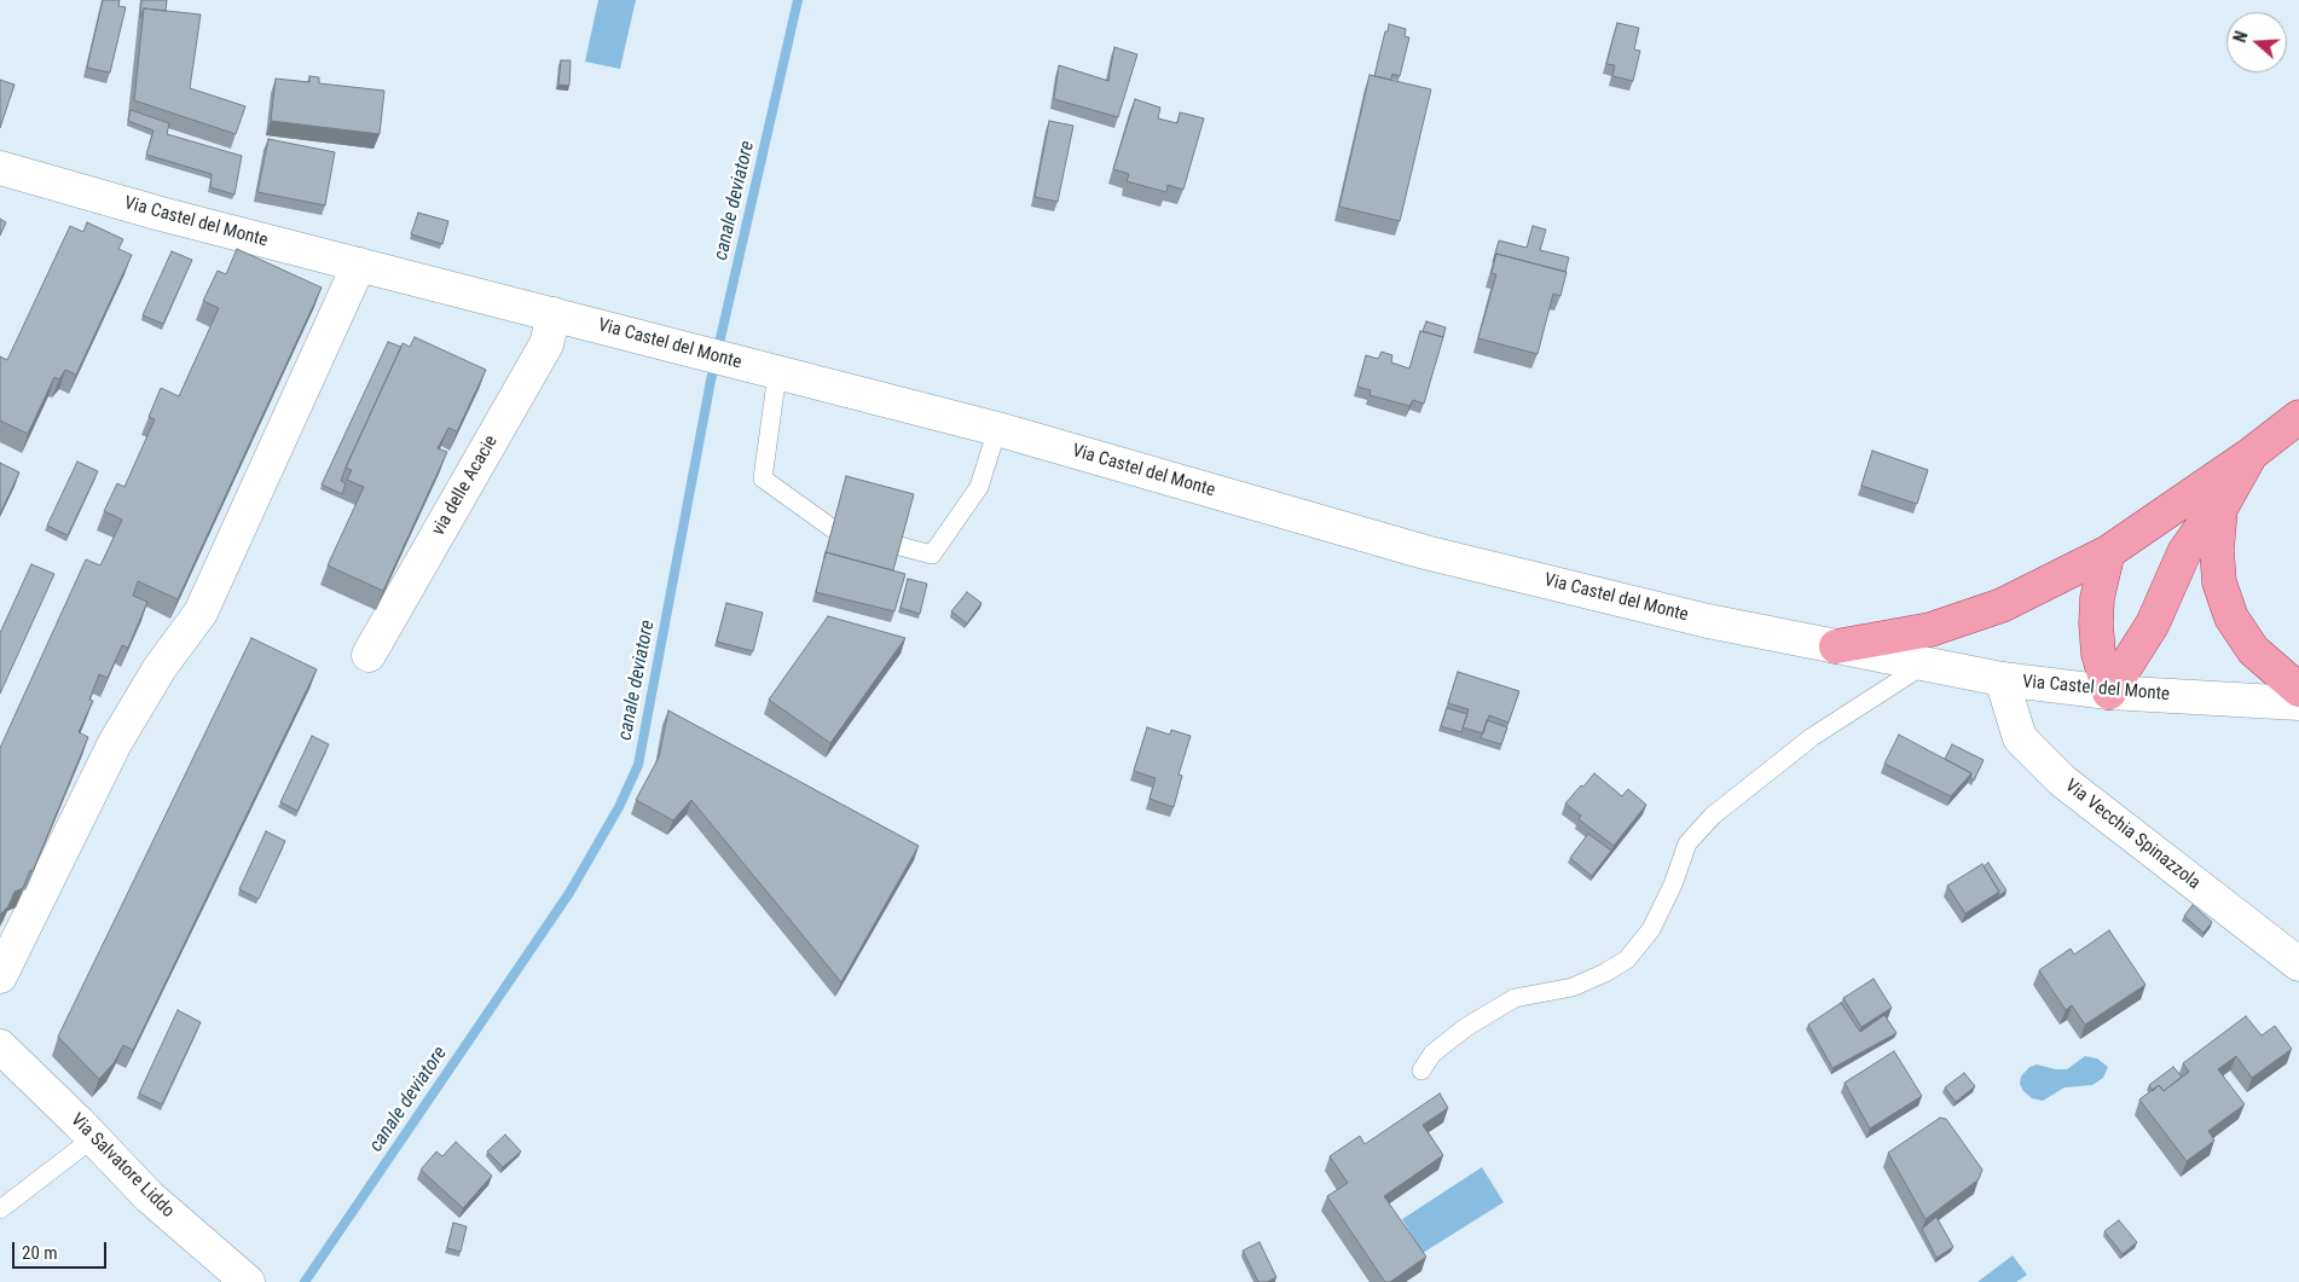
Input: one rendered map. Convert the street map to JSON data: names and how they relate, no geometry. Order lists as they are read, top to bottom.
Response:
{
  "streets": {
    "main road": [
      "Via Castel del Monte",
      "via delle Acacie",
      "Via Vecchia Spinazzola",
      "Via Salvatore Liddo"
    ]
  },
  "crossings": [
    ["Via Castel del Monte", "via delle Acacie"],
    ["Via Castel del Monte", "Via Vecchia Spinazzola"]
  ],
  "water": ["canale deviatore"],
  "scale_bar": "20 m",
  "north": "left"
}
